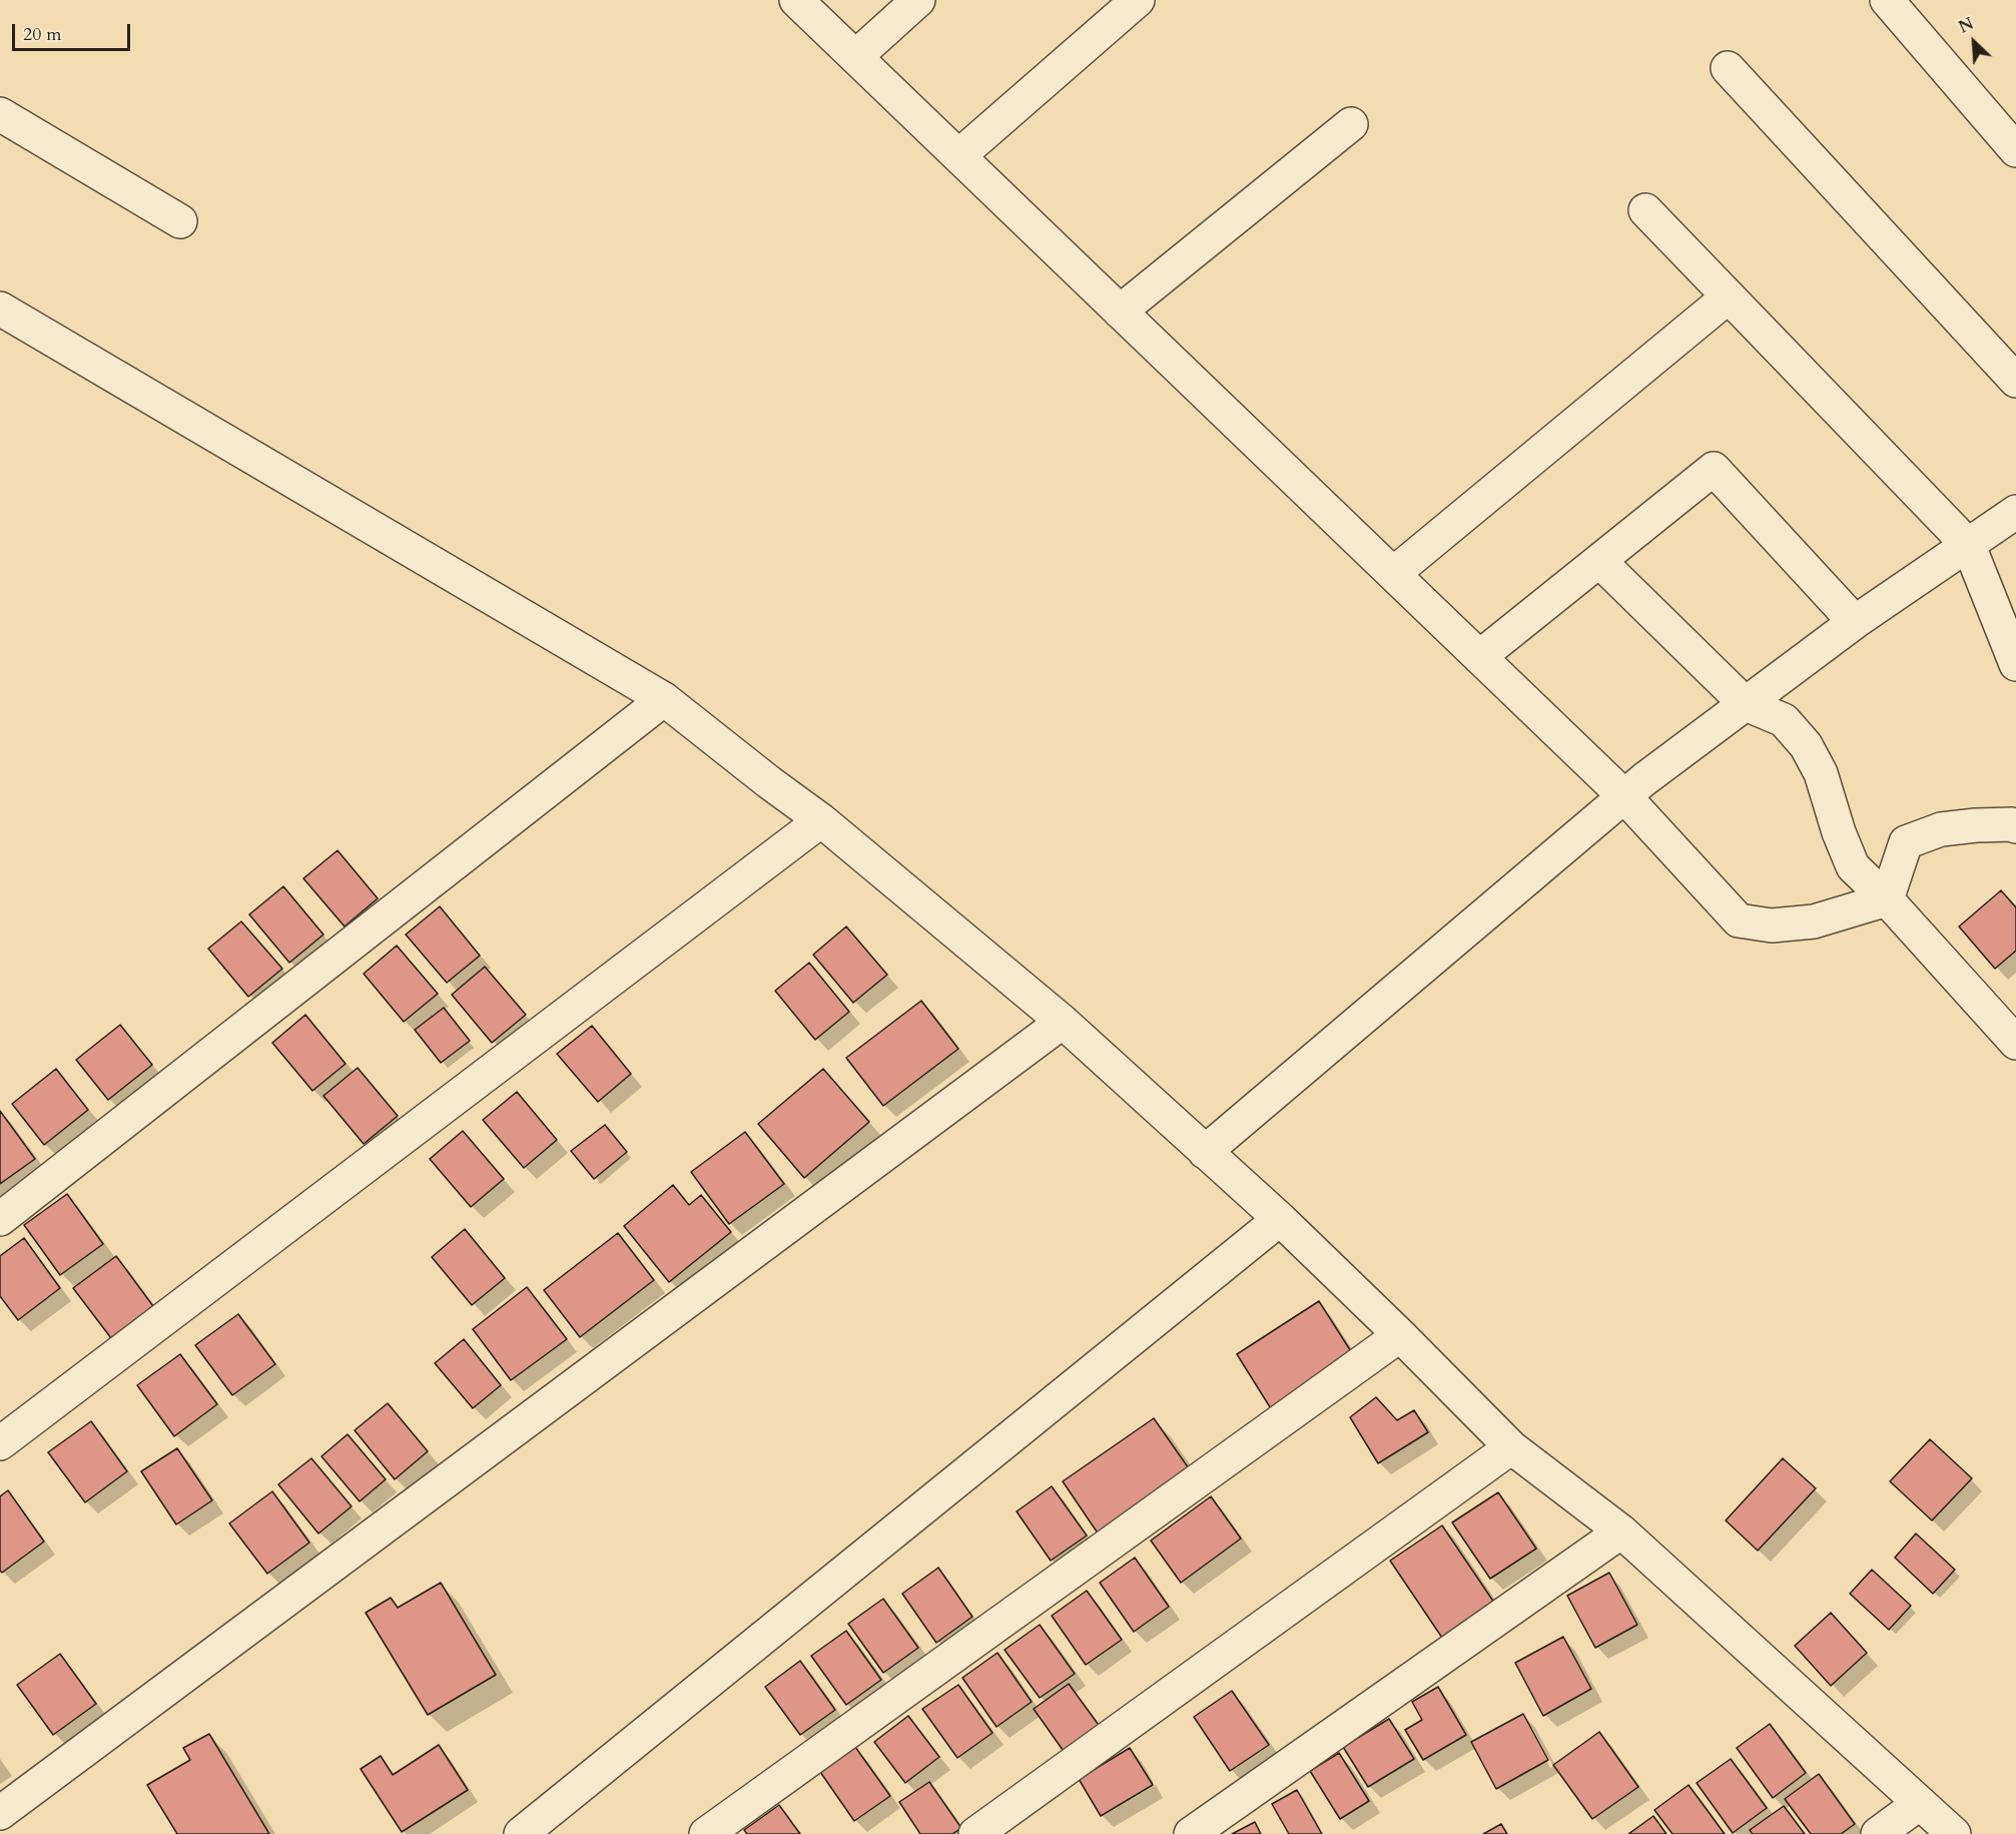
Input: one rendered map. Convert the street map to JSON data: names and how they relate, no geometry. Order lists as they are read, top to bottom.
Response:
{
  "scale_bar": "20 m",
  "north": "top left"
}
